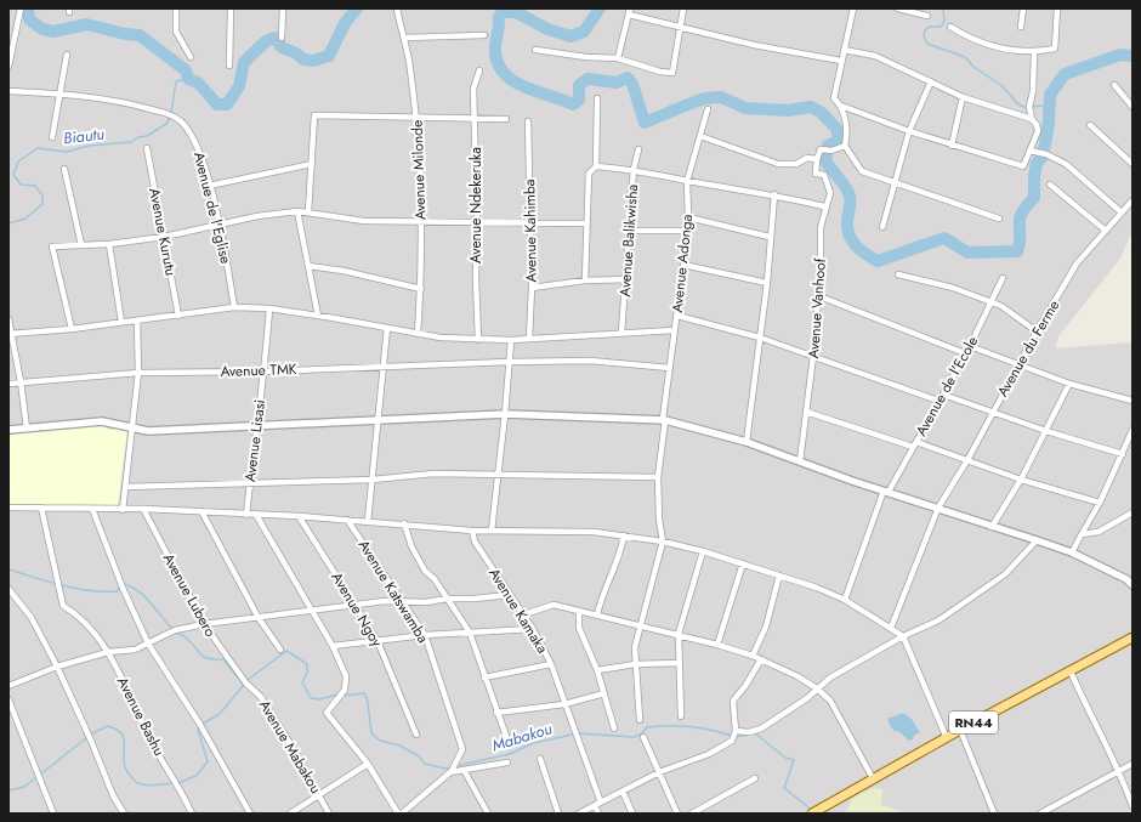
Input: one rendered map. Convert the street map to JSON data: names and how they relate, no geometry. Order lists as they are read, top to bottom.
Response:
{
  "streets": {
    "main road": ["RN44"],
    "street": [
      "Avenue Milonde",
      "Avenue Ndekeruka",
      "Avenue de l'Eglise",
      "Avenue Kahimba",
      "Avenue Kurutu",
      "Avenue Balikwisha",
      "Avenue Adonga",
      "Avenue Vanhoof",
      "Avenue du Ferme",
      "Avenue TMK",
      "Avenue de l'Ecole",
      "Avenue Lisasi",
      "Avenue Katswamba",
      "Avenue Lubero",
      "Avenue Ngoy",
      "Avenue Kamaka",
      "Avenue Bashu",
      "Avenue Mabakou"
    ]
  },
  "crossings": [
    ["Avenue Adonga", "Avenue TMK"],
    ["Avenue TMK", "Avenue Lisasi"],
    ["Avenue Lubero", "Avenue Mabakou"]
  ],
  "water": ["Biautu", "Mabakou"]
}
